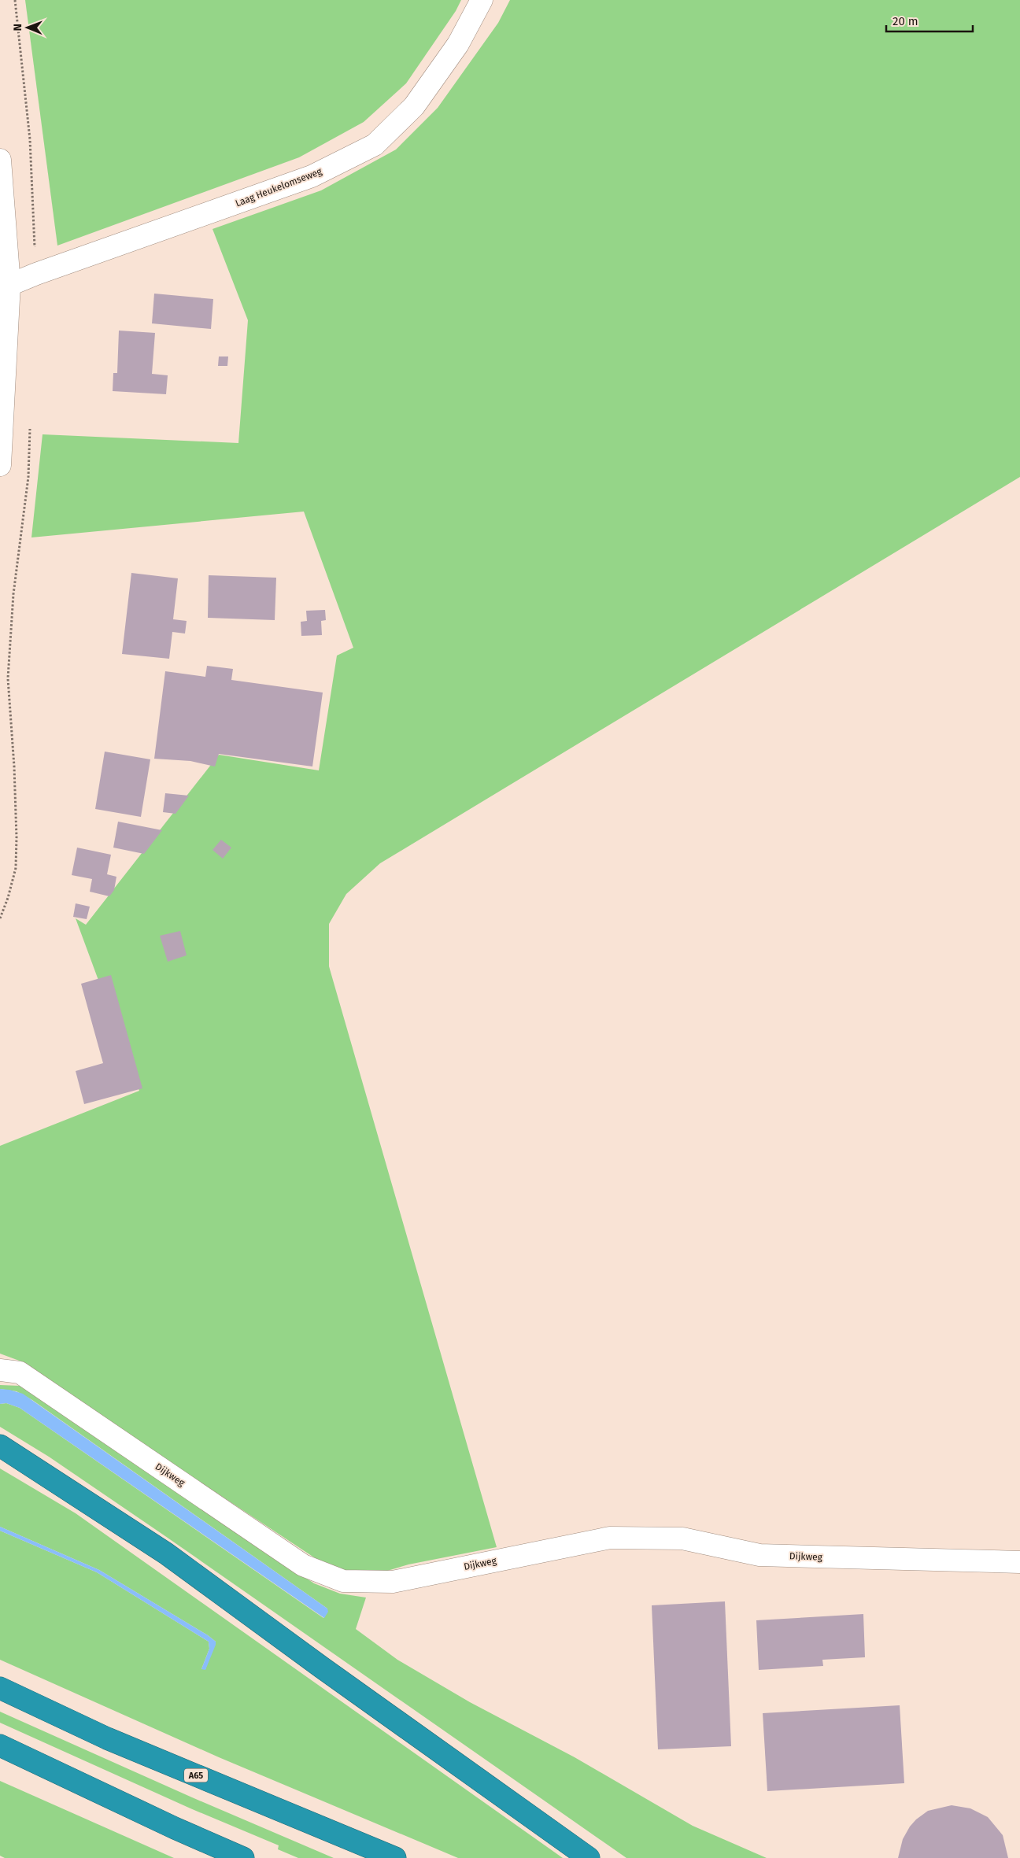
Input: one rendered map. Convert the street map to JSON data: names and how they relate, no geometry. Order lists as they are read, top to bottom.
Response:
{
  "streets": {
    "highway": ["A65"],
    "street": ["Laag Heukelomseweg", "Dijkweg"]
  },
  "scale_bar": "20 m",
  "north": "left"
}
